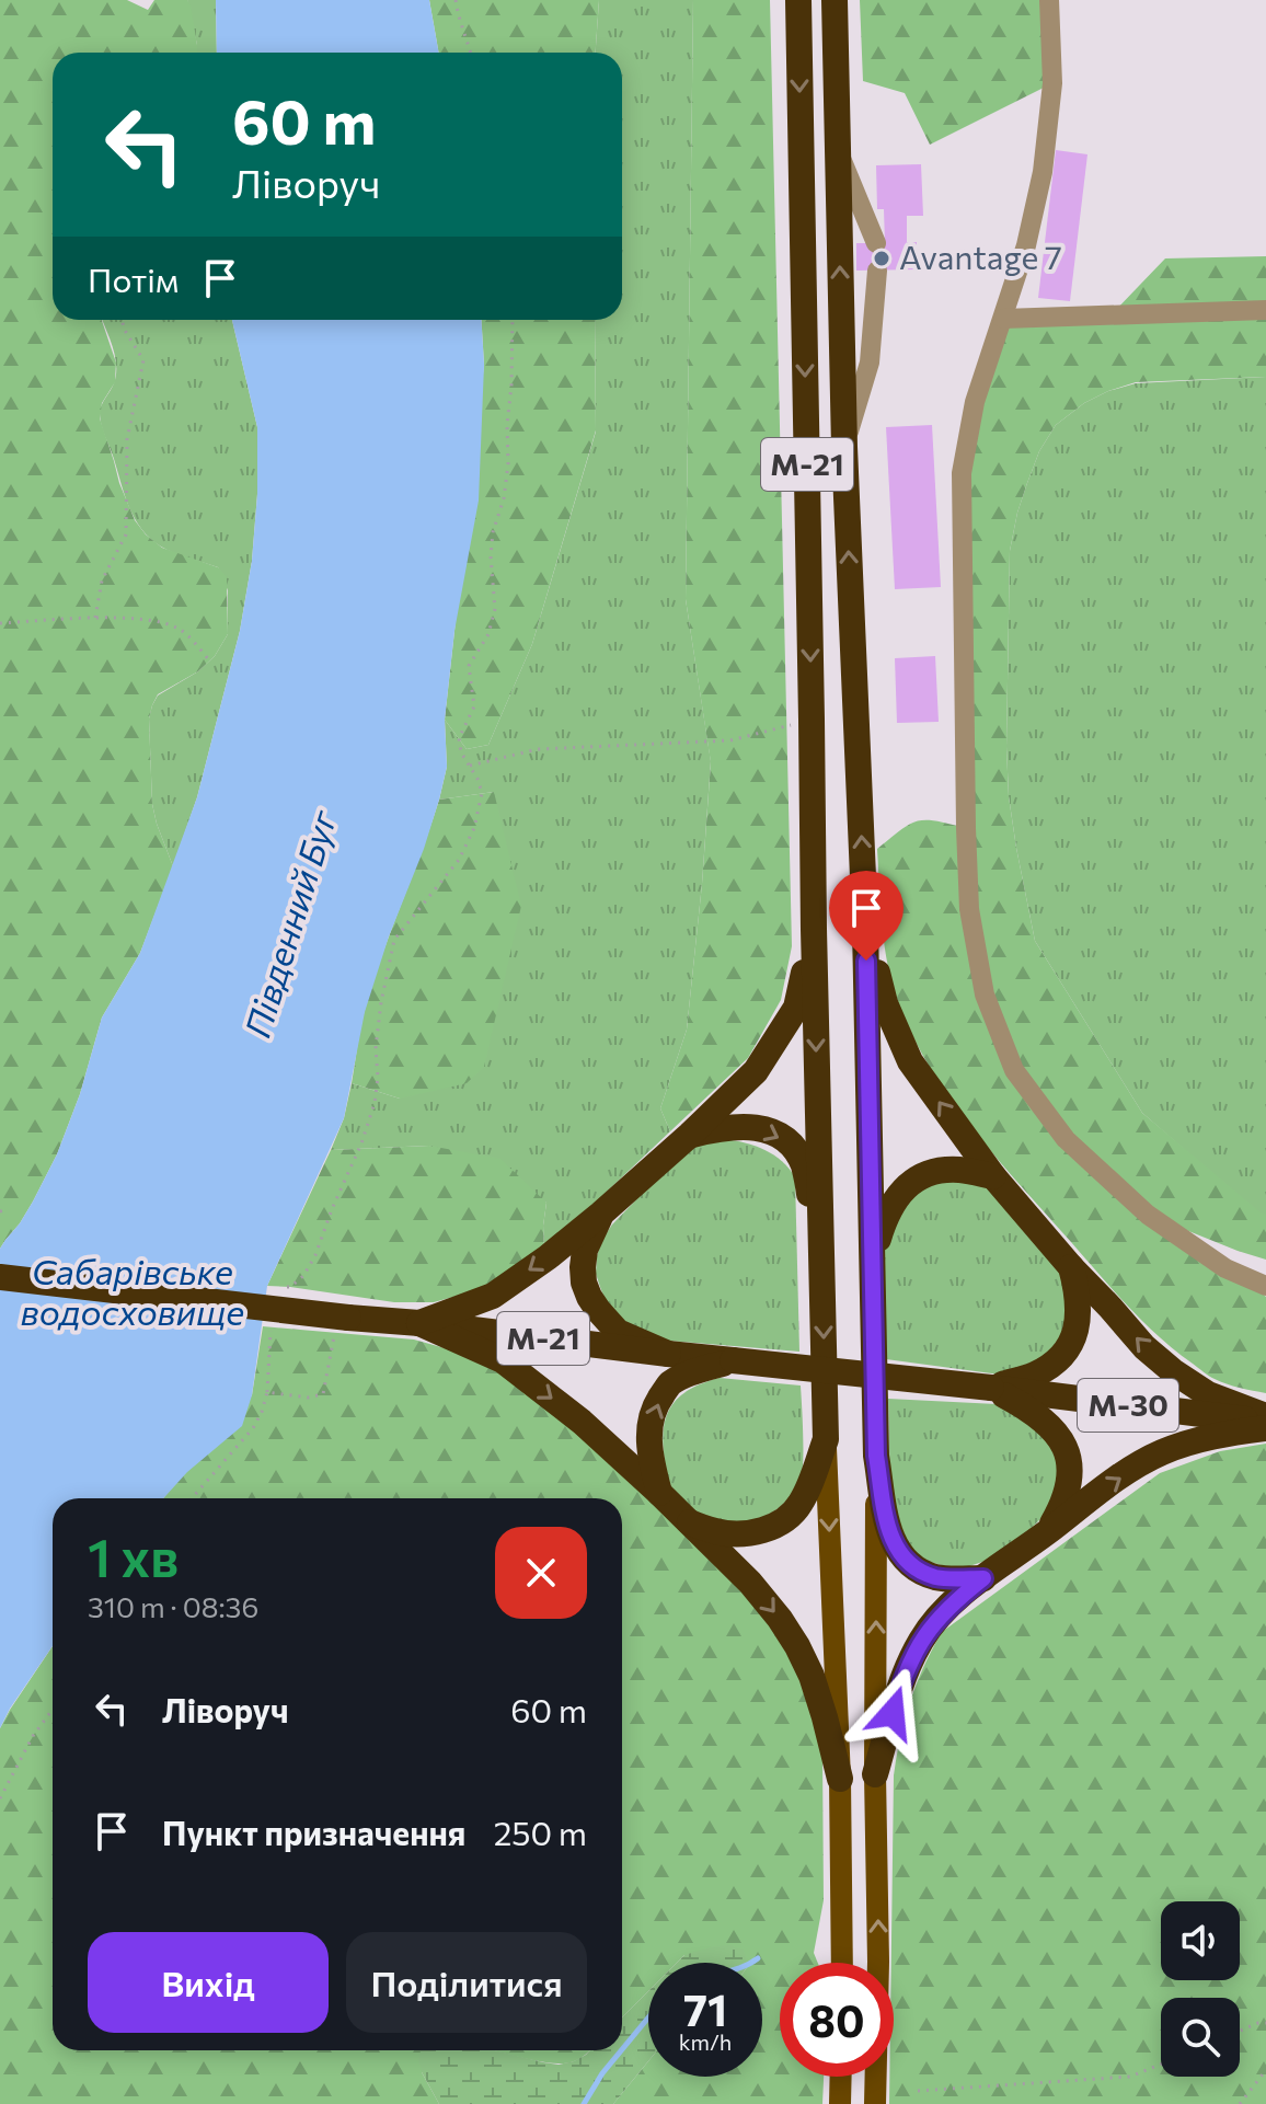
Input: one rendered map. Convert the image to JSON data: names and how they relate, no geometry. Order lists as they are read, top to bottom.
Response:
{
  "streets": {
    "highway": ["М-21", "М-30"]
  },
  "crossings": [
    ["М-21", "М-30"]
  ],
  "water": ["Південний Буг", "Сабарівське водосховище"],
  "places": ["Avantage 7"],
  "page": {
    "turn": ["60 m", "Ліворуч"],
    "then": "Потім",
    "heading": ["1 хв", "310 m · 08:36"],
    "list": [
      {
        "name": "Ліворуч",
        "value": "60 m"
      },
      {
        "name": "Пункт призначення",
        "value": "250 m"
      }
    ],
    "buttons": ["Вихід", "Поділитися"],
    "speed": "71 km/h",
    "limit": "80"
  }
}
